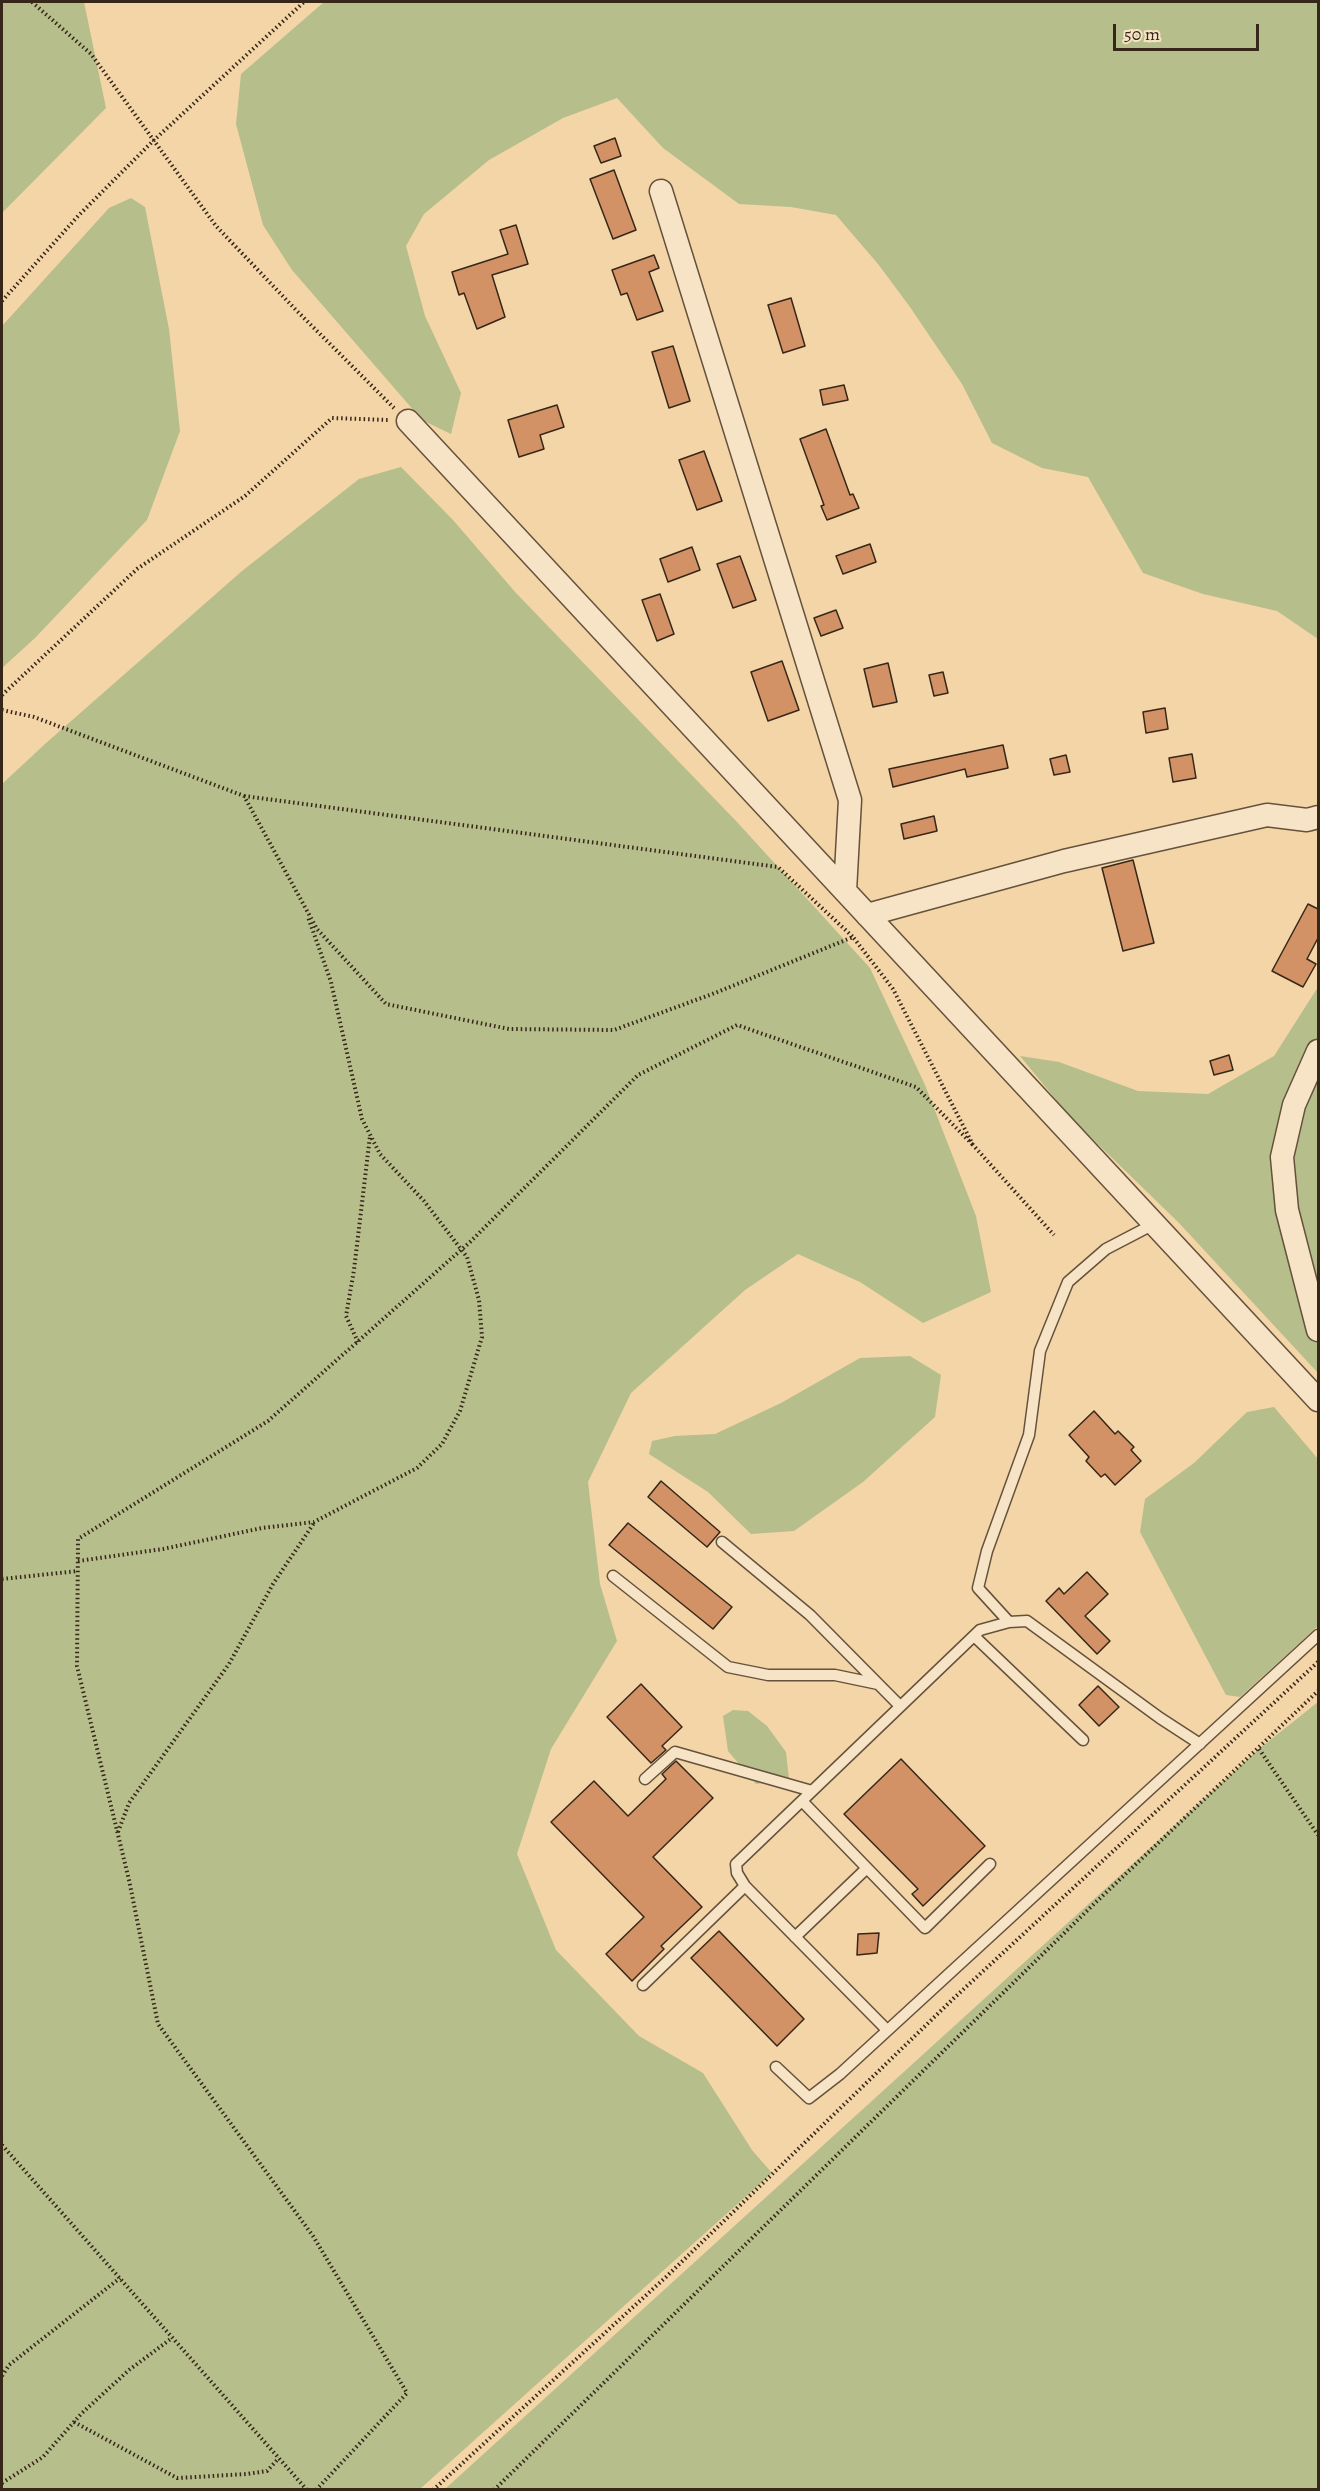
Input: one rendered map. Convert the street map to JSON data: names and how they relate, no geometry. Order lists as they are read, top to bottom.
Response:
{
  "scale_bar": "50 m"
}
